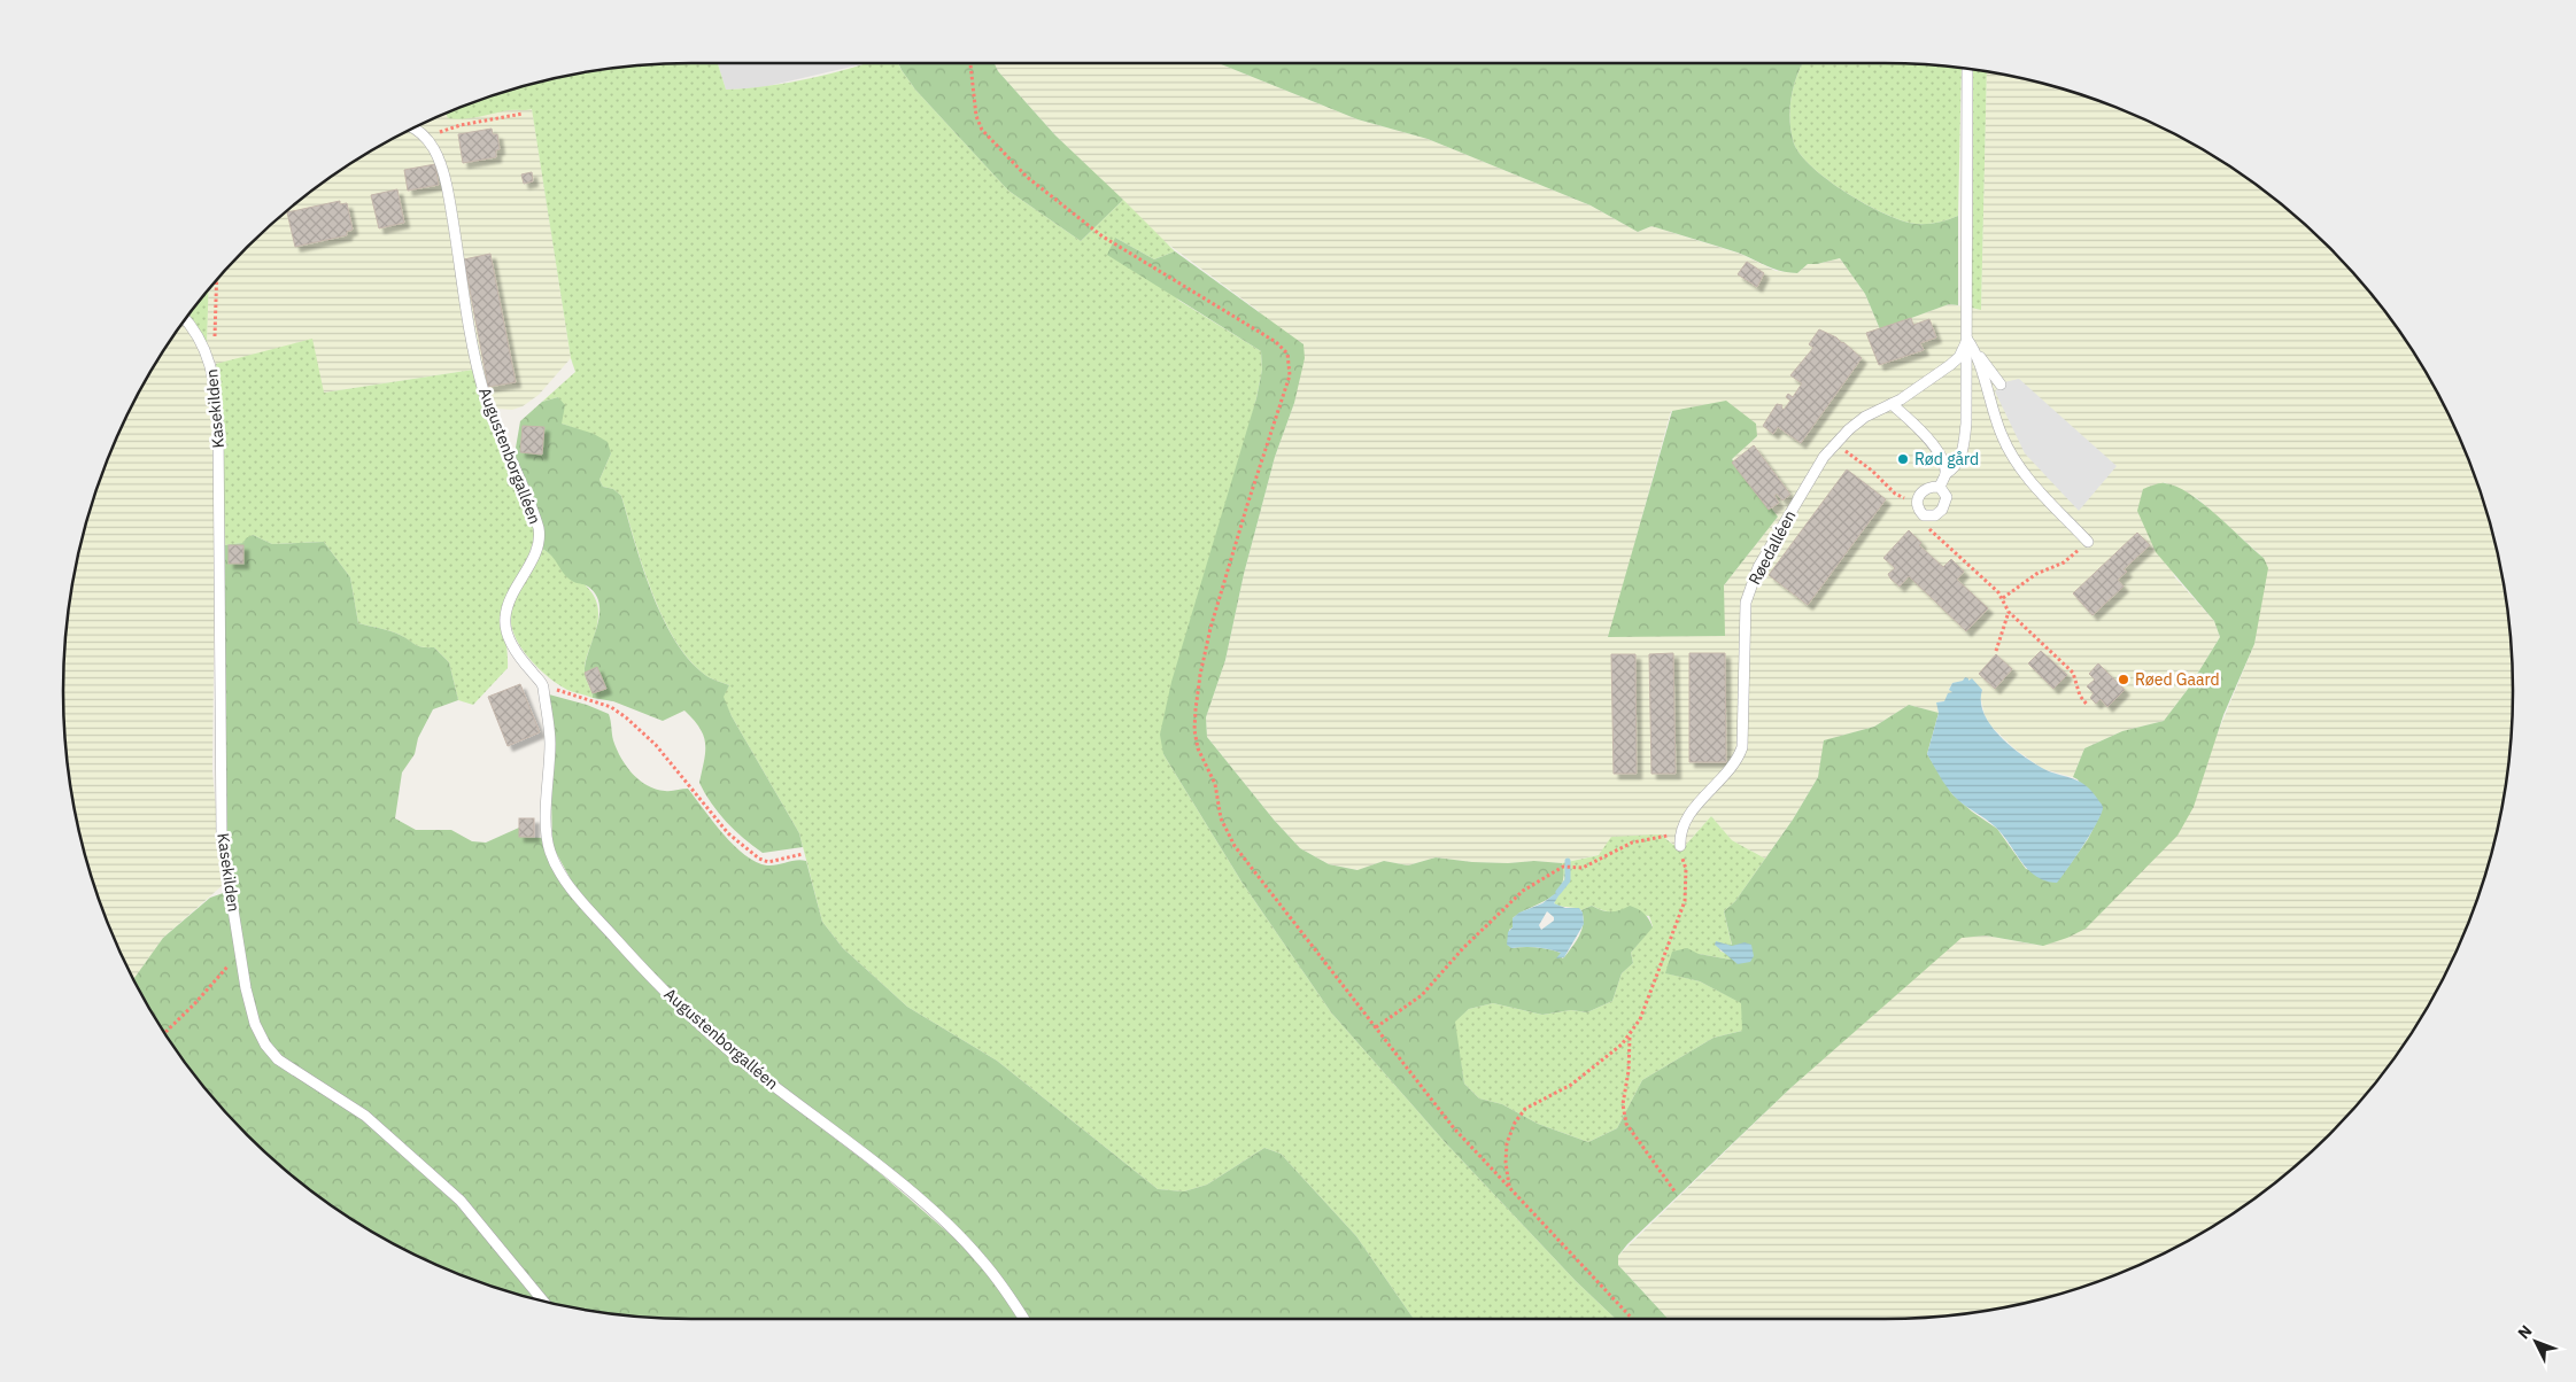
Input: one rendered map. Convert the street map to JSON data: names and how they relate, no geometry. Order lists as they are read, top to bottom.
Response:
{
  "streets": {
    "lane": ["Kasekilden", "Augustenborgalléen", "Røedalléen"]
  },
  "places": ["Rød gård", "Røed Gaard"],
  "north": "top left"
}
